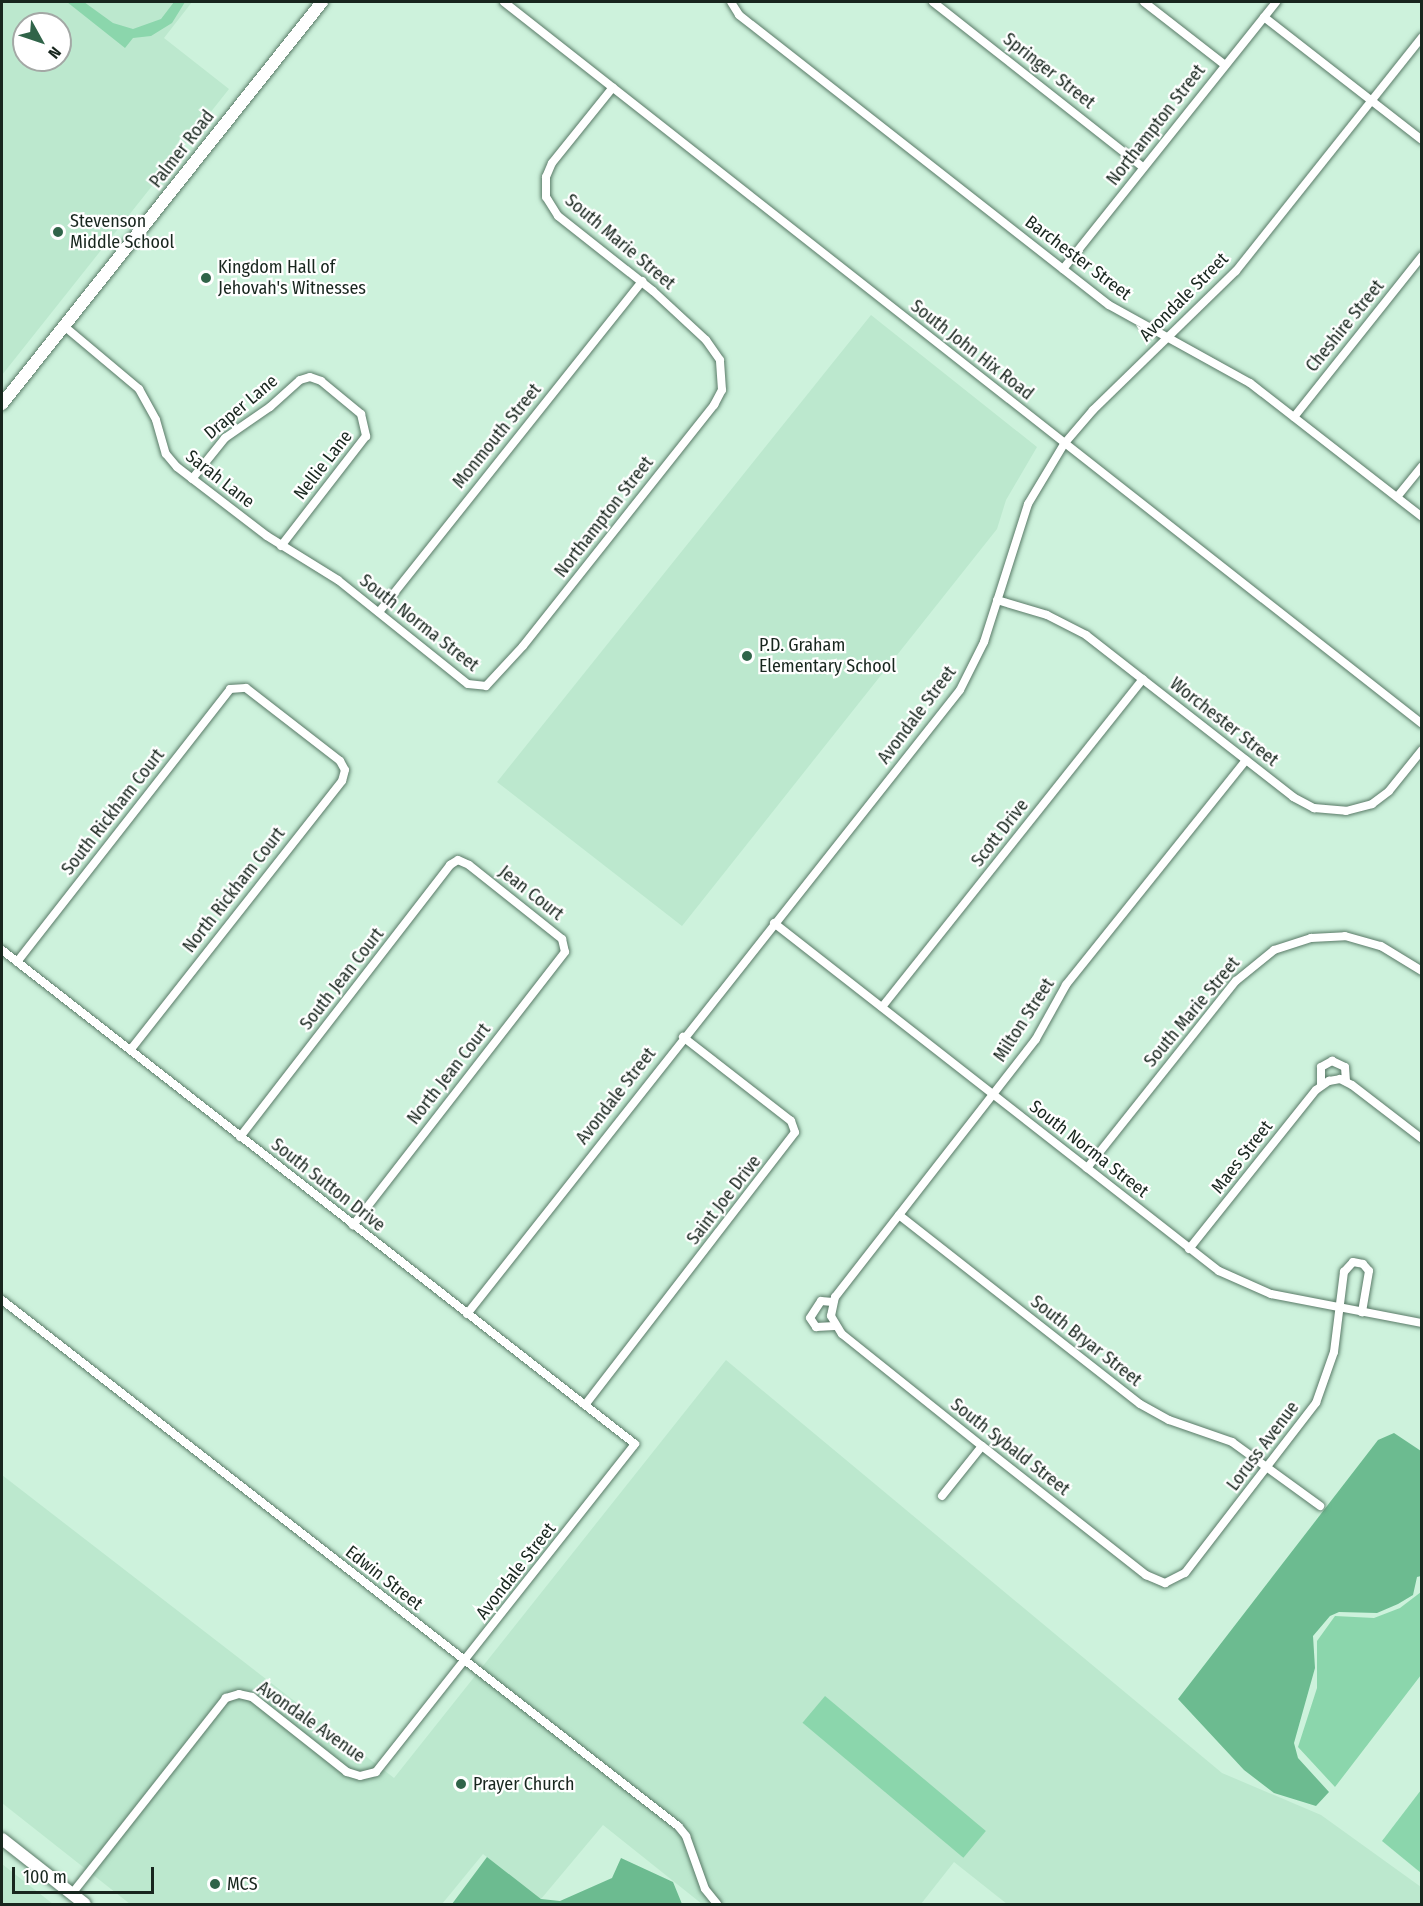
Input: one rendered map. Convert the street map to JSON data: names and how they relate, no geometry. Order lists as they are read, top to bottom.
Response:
{
  "streets": {
    "street": [
      "Springer Street",
      "Northampton Street",
      "Palmer Road",
      "South Marie Street",
      "Barchester Street",
      "Avondale Street",
      "Cheshire Street",
      "South John Hix Road",
      "Draper Lane",
      "Monmouth Street",
      "Nellie Lane",
      "Sarah Lane",
      "South Norma Street",
      "Worchester Street",
      "South Rickham Court",
      "Scott Drive",
      "North Rickham Court",
      "Jean Court",
      "South Jean Court",
      "Milton Street",
      "North Jean Court",
      "Maes Street",
      "South Sutton Drive",
      "Saint Joe Drive",
      "South Bryar Street",
      "Loruss Avenue",
      "South Sybald Street",
      "Edwin Street",
      "Avondale Avenue"
    ]
  },
  "crossings": [
    ["Springer Street", "Northampton Street"],
    ["Northampton Street", "South Marie Street"],
    ["Northampton Street", "Barchester Street"],
    ["Northampton Street", "South Norma Street"],
    ["Palmer Road", "Sarah Lane"],
    ["South Marie Street", "South John Hix Road"],
    ["South Marie Street", "Monmouth Street"],
    ["South Marie Street", "South Norma Street"],
    ["Barchester Street", "Avondale Street"],
    ["Barchester Street", "Cheshire Street"],
    ["Avondale Street", "South John Hix Road"],
    ["Avondale Street", "South Norma Street"],
    ["Avondale Street", "Worchester Street"],
    ["Avondale Street", "South Sutton Drive"],
    ["Avondale Street", "Saint Joe Drive"],
    ["Avondale Street", "Edwin Street"],
    ["Avondale Street", "Avondale Avenue"],
    ["Draper Lane", "Nellie Lane"],
    ["Draper Lane", "Sarah Lane"],
    ["Monmouth Street", "South Norma Street"],
    ["Nellie Lane", "Sarah Lane"],
    ["Sarah Lane", "South Norma Street"],
    ["South Norma Street", "Scott Drive"],
    ["South Norma Street", "Milton Street"],
    ["South Norma Street", "Maes Street"],
    ["South Norma Street", "Loruss Avenue"],
    ["Worchester Street", "Scott Drive"],
    ["Worchester Street", "Milton Street"],
    ["South Rickham Court", "North Rickham Court"],
    ["South Rickham Court", "South Sutton Drive"],
    ["North Rickham Court", "South Sutton Drive"],
    ["Jean Court", "South Jean Court"],
    ["Jean Court", "North Jean Court"],
    ["South Jean Court", "South Sutton Drive"],
    ["Milton Street", "South Bryar Street"],
    ["Milton Street", "South Sybald Street"],
    ["North Jean Court", "South Sutton Drive"],
    ["South Sutton Drive", "Saint Joe Drive"],
    ["South Bryar Street", "Loruss Avenue"],
    ["Loruss Avenue", "South Sybald Street"],
    ["Edwin Street", "Avondale Avenue"]
  ],
  "places": [
    "Stevenson Middle School",
    "Kingdom Hall of Jehovah's Witnesses",
    "P.D. Graham Elementary School",
    "Prayer Church",
    "MCS"
  ],
  "scale_bar": "100 m",
  "north": "bottom right"
}
